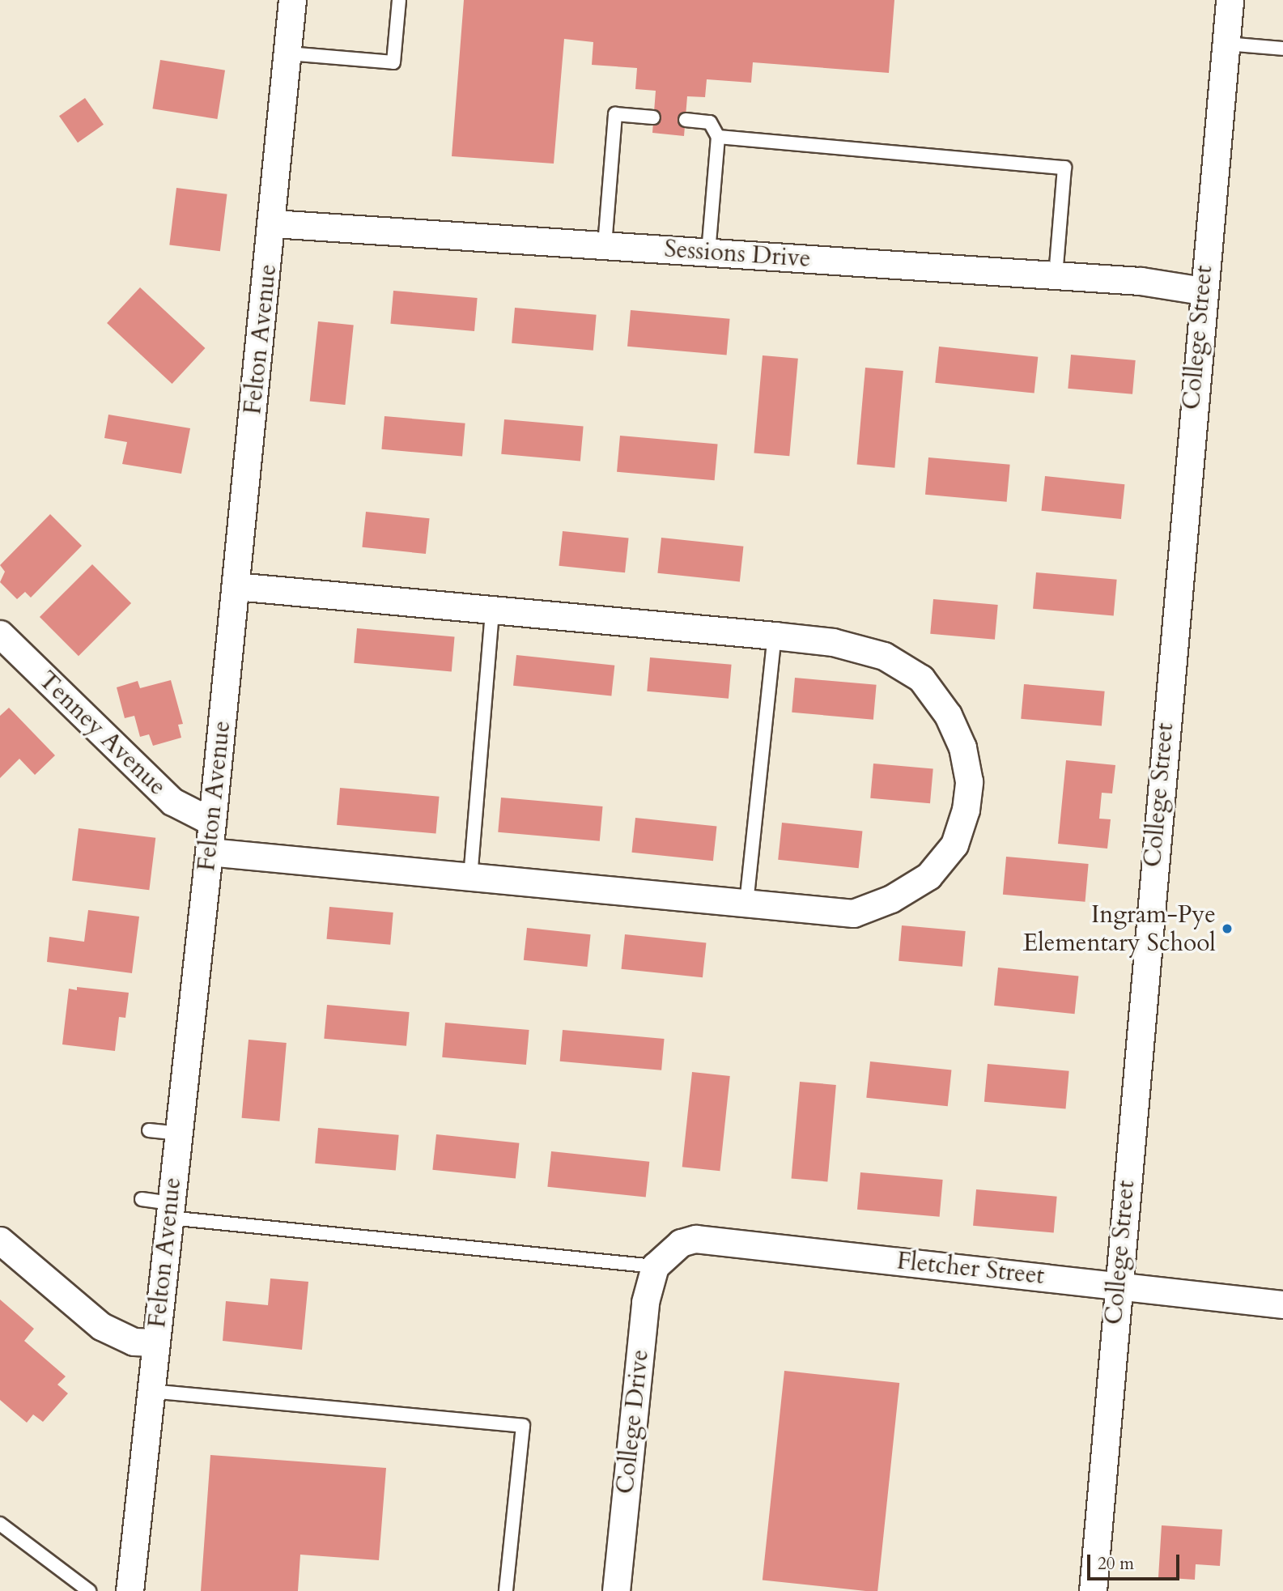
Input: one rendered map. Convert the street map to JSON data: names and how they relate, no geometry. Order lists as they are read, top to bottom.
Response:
{
  "streets": {
    "street": [
      "Sessions Drive",
      "College Street",
      "Felton Avenue",
      "Tenney Avenue",
      "Fletcher Street",
      "College Drive"
    ]
  },
  "crossings": [
    ["Sessions Drive", "College Street"],
    ["Sessions Drive", "Felton Avenue"],
    ["College Street", "Fletcher Street"],
    ["Felton Avenue", "Tenney Avenue"],
    ["Fletcher Street", "College Drive"]
  ],
  "places": ["Ingram-Pye Elementary School"],
  "scale_bar": "20 m"
}
